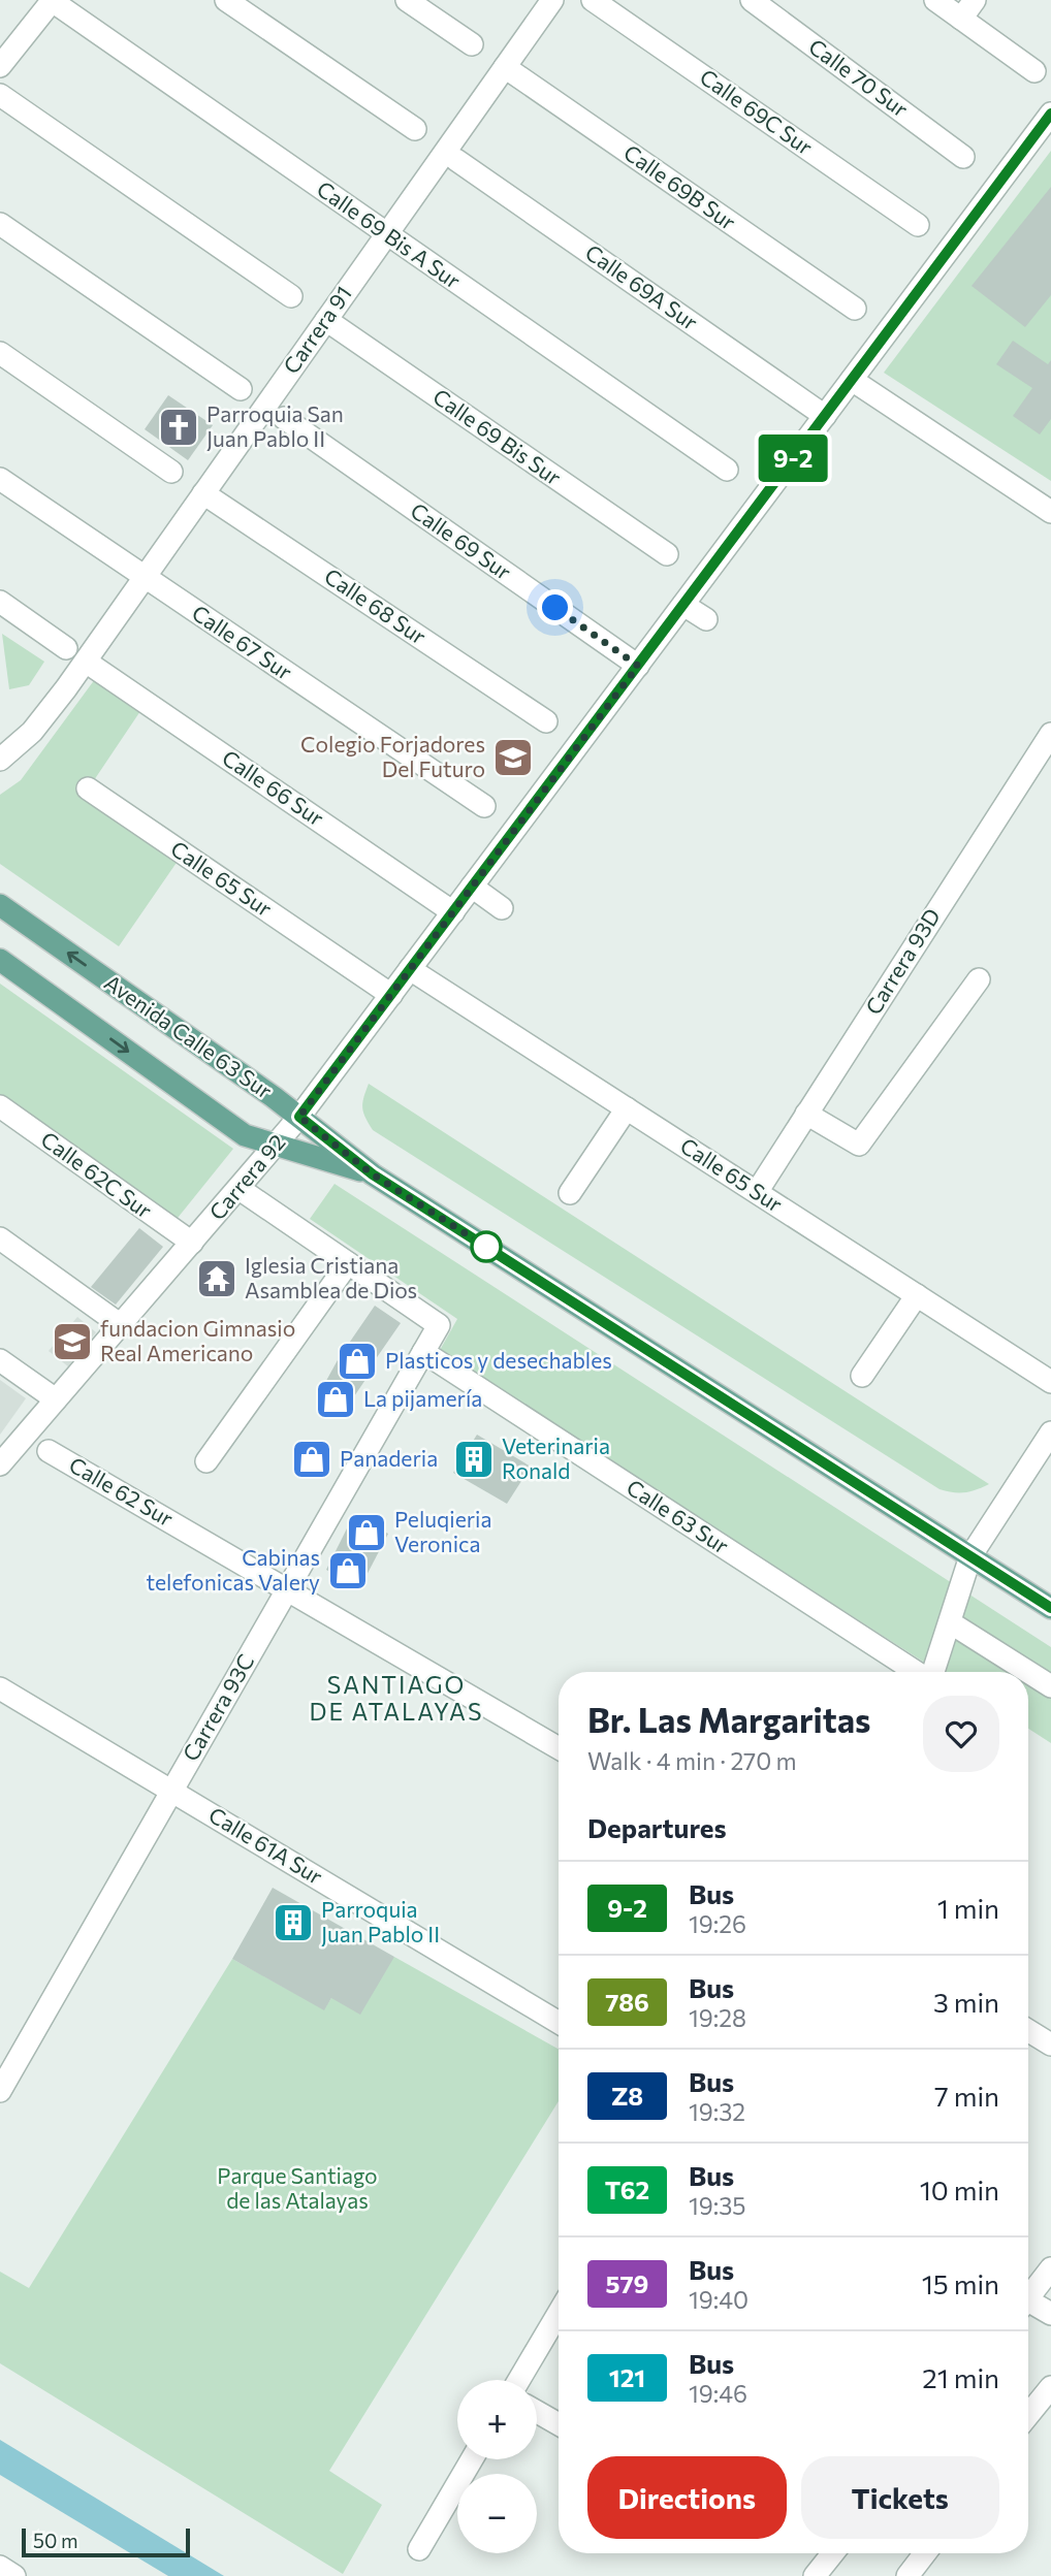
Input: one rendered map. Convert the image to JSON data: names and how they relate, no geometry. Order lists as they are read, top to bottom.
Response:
{
  "streets": {
    "main road": ["Avenida Calle 63 Sur"],
    "street": [
      "Calle 70 Sur",
      "Calle 69C Sur",
      "Calle 69B Sur",
      "Calle 69 Bis A Sur",
      "Calle 69A Sur",
      "Carrera 91",
      "Calle 69 Bis Sur",
      "Calle 69 Sur",
      "Calle 68 Sur",
      "Calle 67 Sur",
      "Calle 66 Sur",
      "Calle 65 Sur",
      "Carrera 93D",
      "Calle 62C Sur",
      "Carrera 92",
      "Calle 62 Sur",
      "Calle 63 Sur",
      "Carrera 93C",
      "Calle 61A Sur"
    ]
  },
  "crossings": [
    ["Calle 69B Sur", "Carrera 91"],
    ["Calle 69 Bis A Sur", "Carrera 91"],
    ["Calle 69A Sur", "Carrera 92"],
    ["Carrera 91", "Calle 69 Bis Sur"],
    ["Carrera 91", "Calle 68 Sur"],
    ["Carrera 91", "Calle 67 Sur"],
    ["Calle 69 Sur", "Carrera 92"],
    ["Calle 66 Sur", "Carrera 92"],
    ["Calle 65 Sur", "Carrera 93D"],
    ["Calle 65 Sur", "Carrera 92"],
    ["Avenida Calle 63 Sur", "Carrera 92"],
    ["Calle 62C Sur", "Carrera 92"],
    ["Calle 62 Sur", "Carrera 93C"],
    ["Calle 63 Sur", "Carrera 93C"],
    ["Carrera 93C", "Calle 61A Sur"]
  ],
  "districts": ["SANTIAGO DE ATALAYAS"],
  "parks": ["Parque Santiago de las Atalayas"],
  "places": {
    "church": ["Parroquia San Juan Pablo II"],
    "school or university": ["Colegio Forjadores Del Futuro", "fundacion Gimnasio Real Americano"],
    "temple": ["Iglesia Cristiana Asamblea de Dios"],
    "shop": [
      "Plasticos y desechables",
      "La pijamería",
      "Panaderia",
      "Peluqieria Veronica",
      "Cabinas telefonicas Valery"
    ],
    "building": ["Veterinaria Ronald", "Parroquia Juan Pablo II"]
  },
  "lines": ["bus line 9-2"],
  "scale_bar": "50 m",
  "page": {
    "on_map": "9-2",
    "heading": [
      ["Br. Las Margaritas", "Walk · 4 min · 270 m"],
      "Departures"
    ],
    "list": [
      {
        "mark": "9-2",
        "name": "Bus",
        "note": "19:26",
        "value": "1 min"
      },
      {
        "mark": "786",
        "name": "Bus",
        "note": "19:28",
        "value": "3 min"
      },
      {
        "mark": "Z8",
        "name": "Bus",
        "note": "19:32",
        "value": "7 min"
      },
      {
        "mark": "T62",
        "name": "Bus",
        "note": "19:35",
        "value": "10 min"
      },
      {
        "mark": "579",
        "name": "Bus",
        "note": "19:40",
        "value": "15 min"
      },
      {
        "mark": "121",
        "name": "Bus",
        "note": "19:46",
        "value": "21 min"
      }
    ],
    "map_buttons": ["+", "−"],
    "buttons": ["Directions", "Tickets"],
    "scale": "50 m"
  }
}
